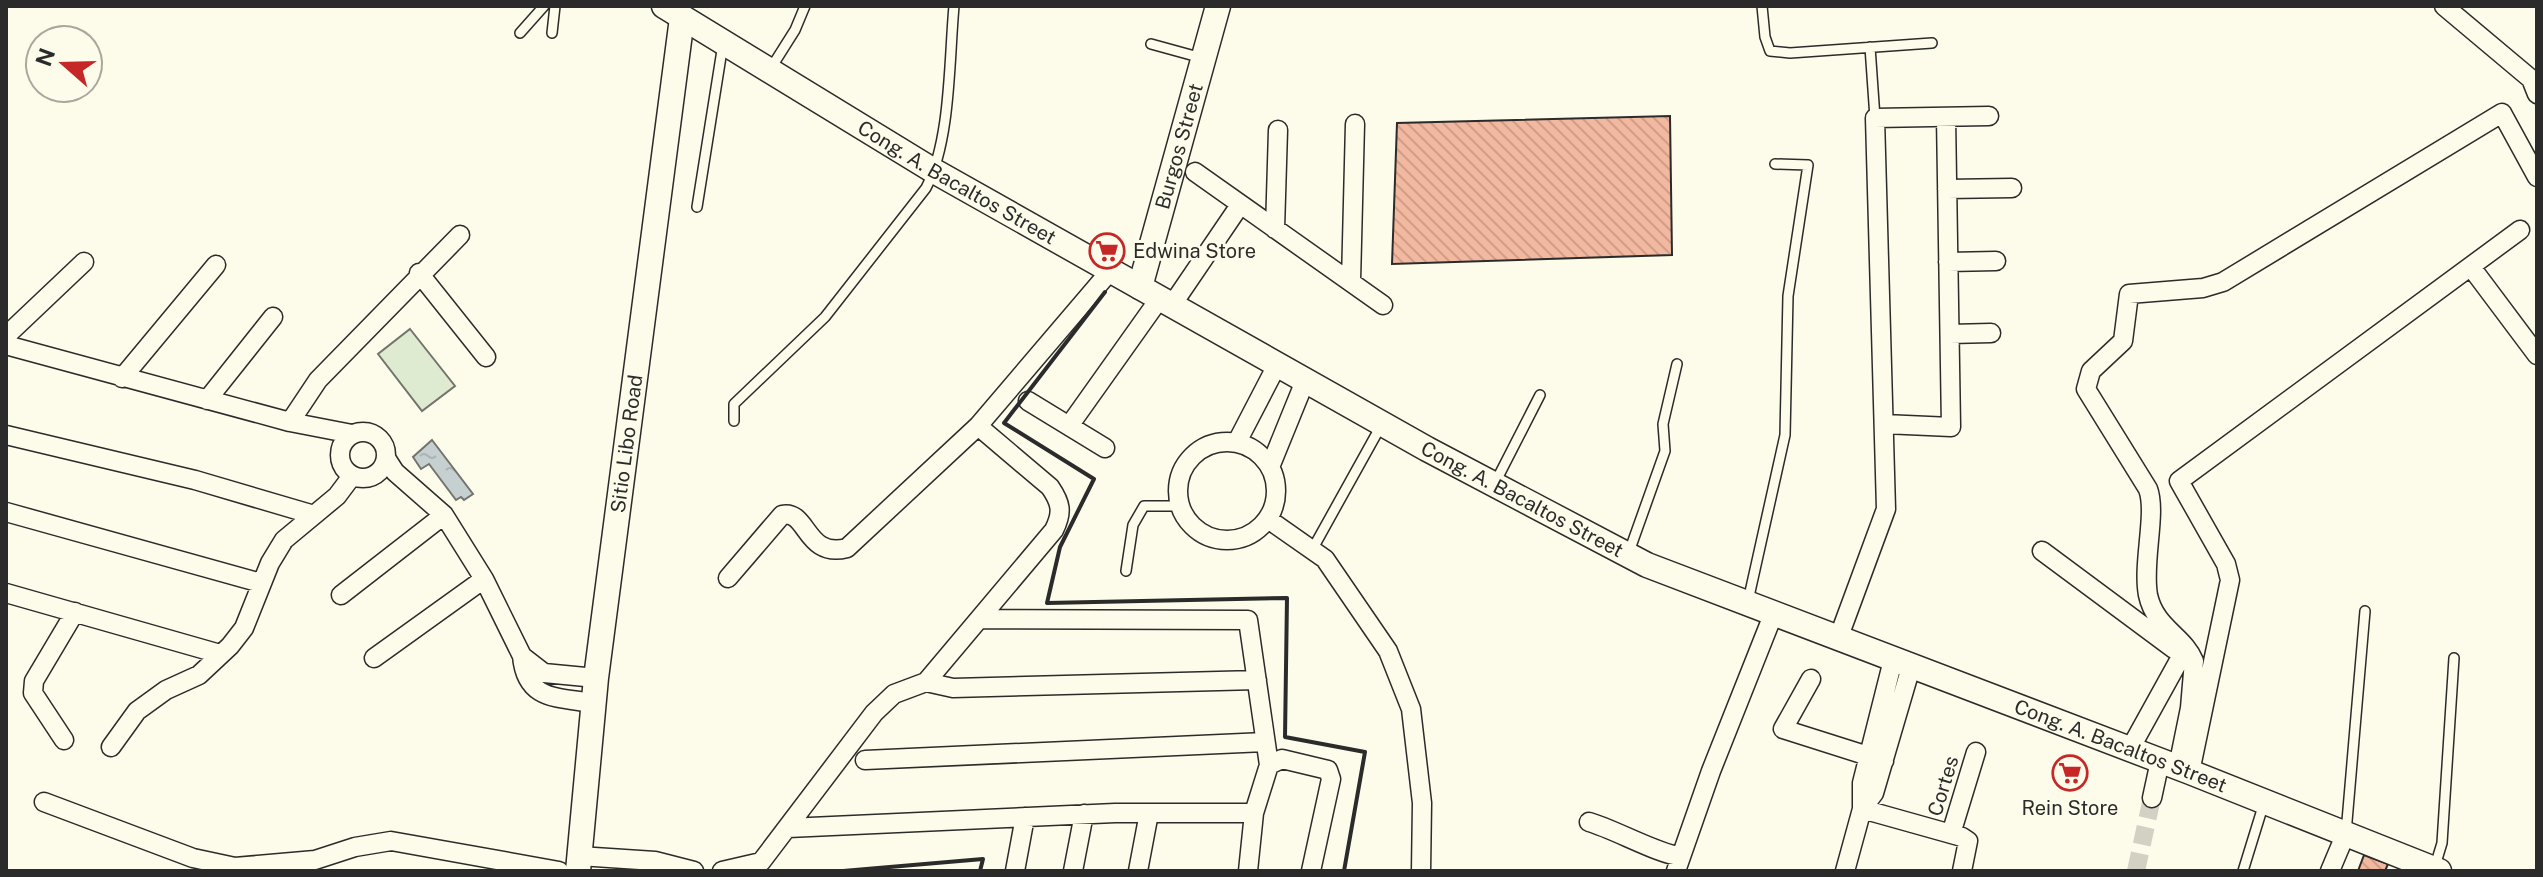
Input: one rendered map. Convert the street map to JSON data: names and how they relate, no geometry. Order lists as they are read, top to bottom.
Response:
{
  "streets": {
    "street": [
      "Burgos Street",
      "Cong. A. Bacaltos Street",
      "Sitio Libo Road",
      "Cortes"
    ]
  },
  "crossings": [
    ["Burgos Street", "Cong. A. Bacaltos Street"],
    ["Cong. A. Bacaltos Street", "Sitio Libo Road"]
  ],
  "places": {
    "supermarket": ["Edwina Store", "Rein Store"]
  },
  "north": "left"
}
